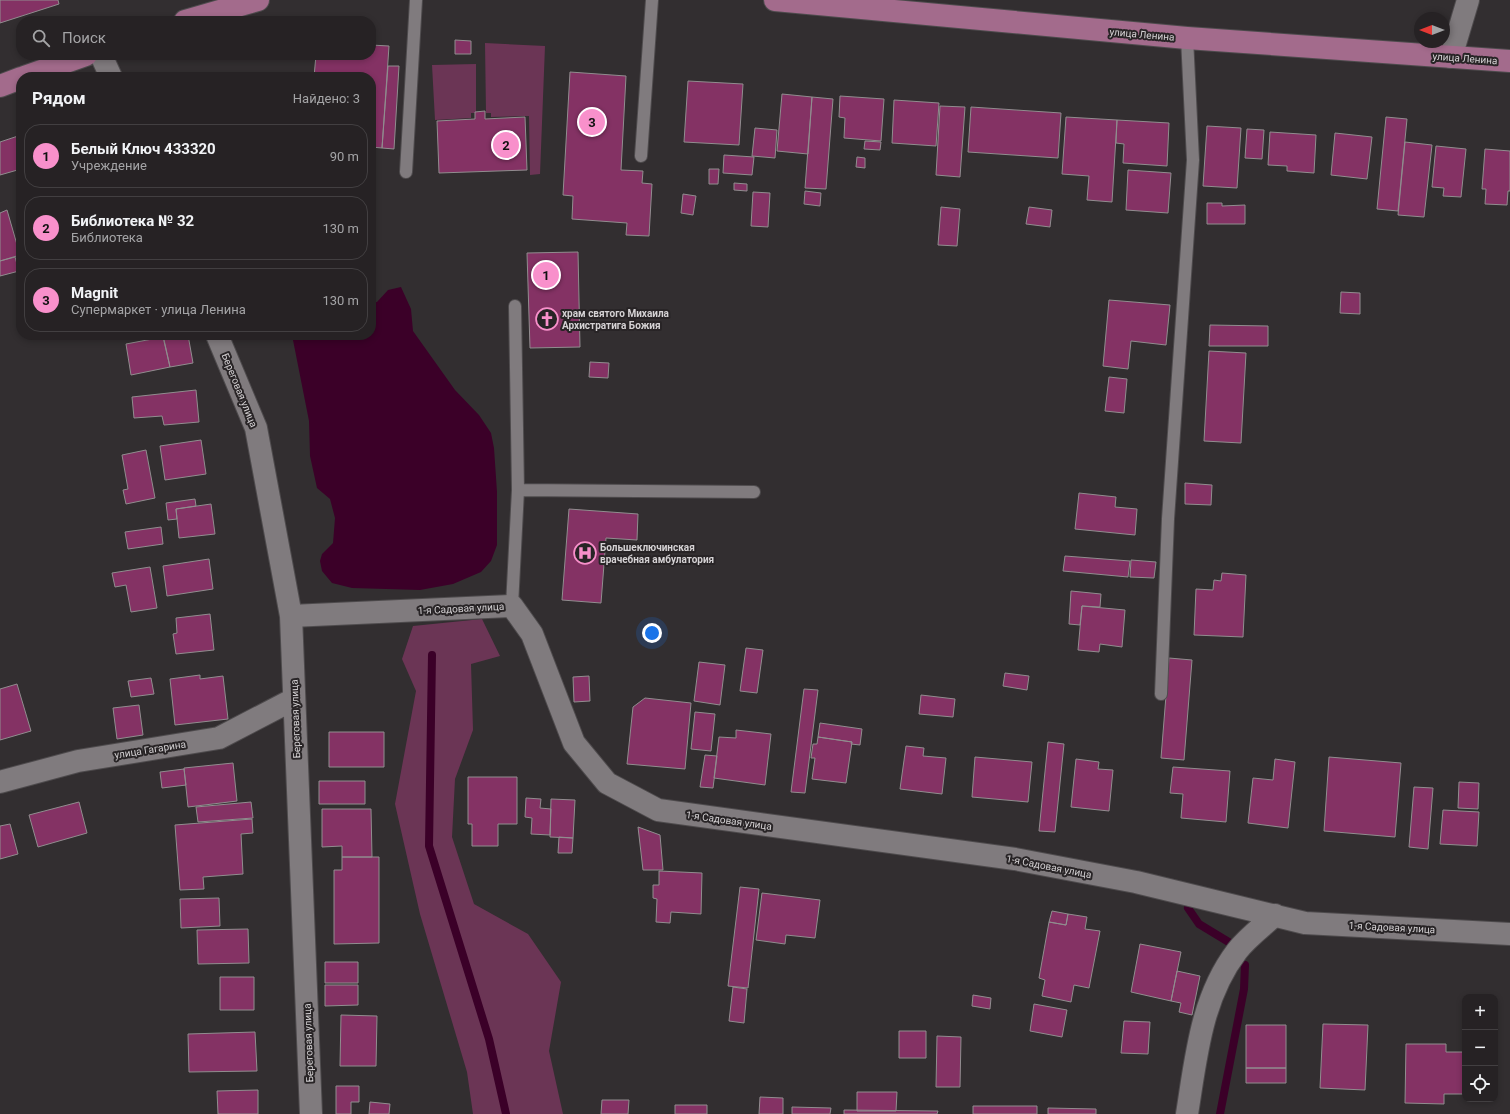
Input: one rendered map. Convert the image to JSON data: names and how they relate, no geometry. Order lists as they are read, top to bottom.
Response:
{
  "streets": {
    "main road": ["улица Ленина"],
    "street": ["Береговая улица", "1-я Садовая улица", "улица Гагарина"]
  },
  "crossings": [
    ["Береговая улица", "1-я Садовая улица"],
    ["Береговая улица", "улица Гагарина"]
  ],
  "places": {
    "church": ["храм святого Михаила Архистратига Божия"],
    "hospital": ["Большеключинская врачебная амбулатория"]
  },
  "north": "left",
  "page": {
    "search": "Поиск",
    "heading": ["Рядом", "Найдено: 3"],
    "pins": ["3", "2", "1"],
    "list": [
      {
        "mark": "1",
        "name": "Белый Ключ 433320",
        "note": "Учреждение",
        "value": "90 m"
      },
      {
        "mark": "2",
        "name": "Библиотека № 32",
        "note": "Библиотека",
        "value": "130 m"
      },
      {
        "mark": "3",
        "name": "Magnit",
        "note": "Супермаркет · улица Ленина",
        "value": "130 m"
      }
    ],
    "map_buttons": ["+", "−"]
  }
}
